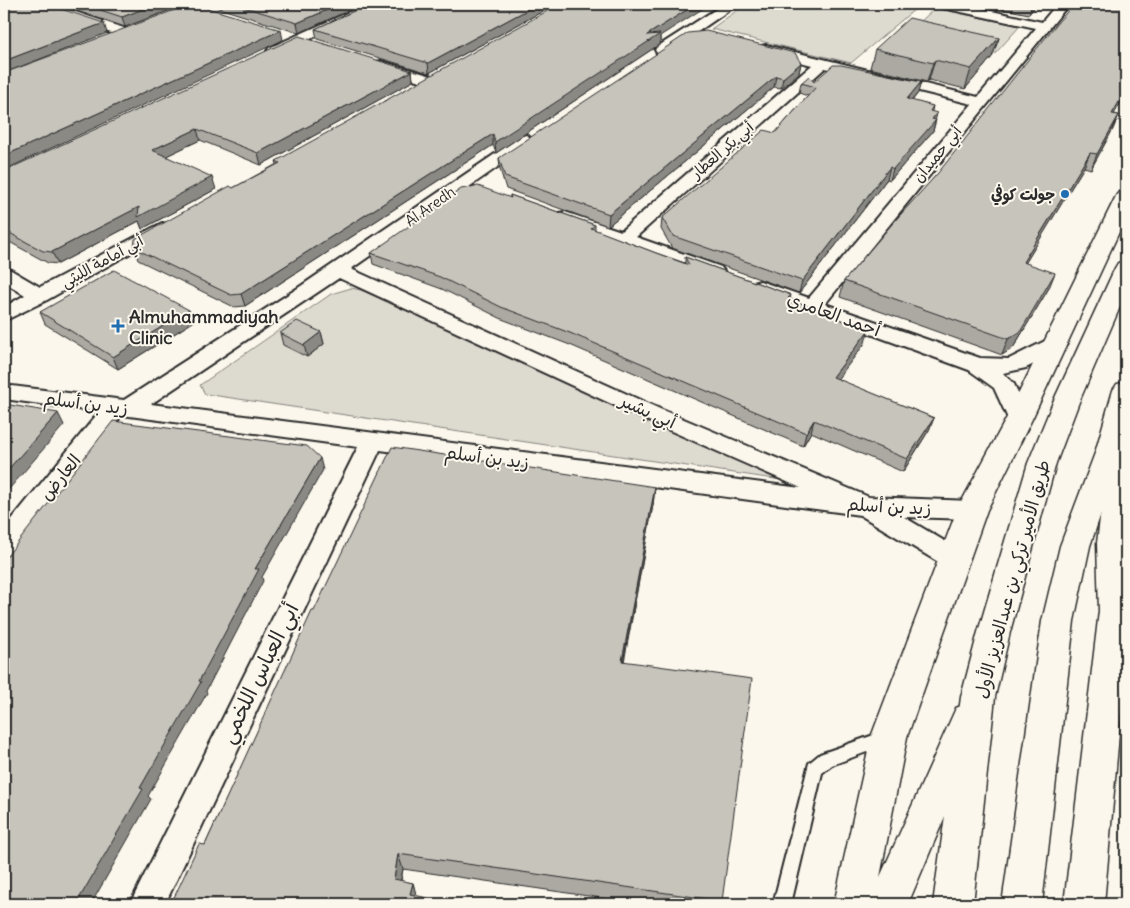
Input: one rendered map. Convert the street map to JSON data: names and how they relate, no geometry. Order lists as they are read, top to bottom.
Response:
{
  "streets": {
    "main road": ["طريق الأمير تركي بن عبدالعزيز الأول"],
    "street": [
      "أبي بكر العطار",
      "أبي حميدان",
      "Al Aredh",
      "أبي أمامة الليثي",
      "أحمد العامري",
      "زيد بن أسلم",
      "أبي بشير",
      "العارض",
      "أبي العباس اللخمي"
    ]
  },
  "crossings": [
    ["أبي بكر العطار", "أحمد العامري"],
    ["أبي حميدان", "أحمد العامري"],
    ["Al Aredh", "زيد بن أسلم"],
    ["Al Aredh", "أبي بشير"],
    ["Al Aredh", "العارض"],
    ["زيد بن أسلم", "أبي بشير"],
    ["زيد بن أسلم", "العارض"],
    ["زيد بن أسلم", "أبي العباس اللخمي"]
  ],
  "places": {
    "other": ["جولت كوفي"],
    "health": ["Almuhammadiyah Clinic"]
  }
}
